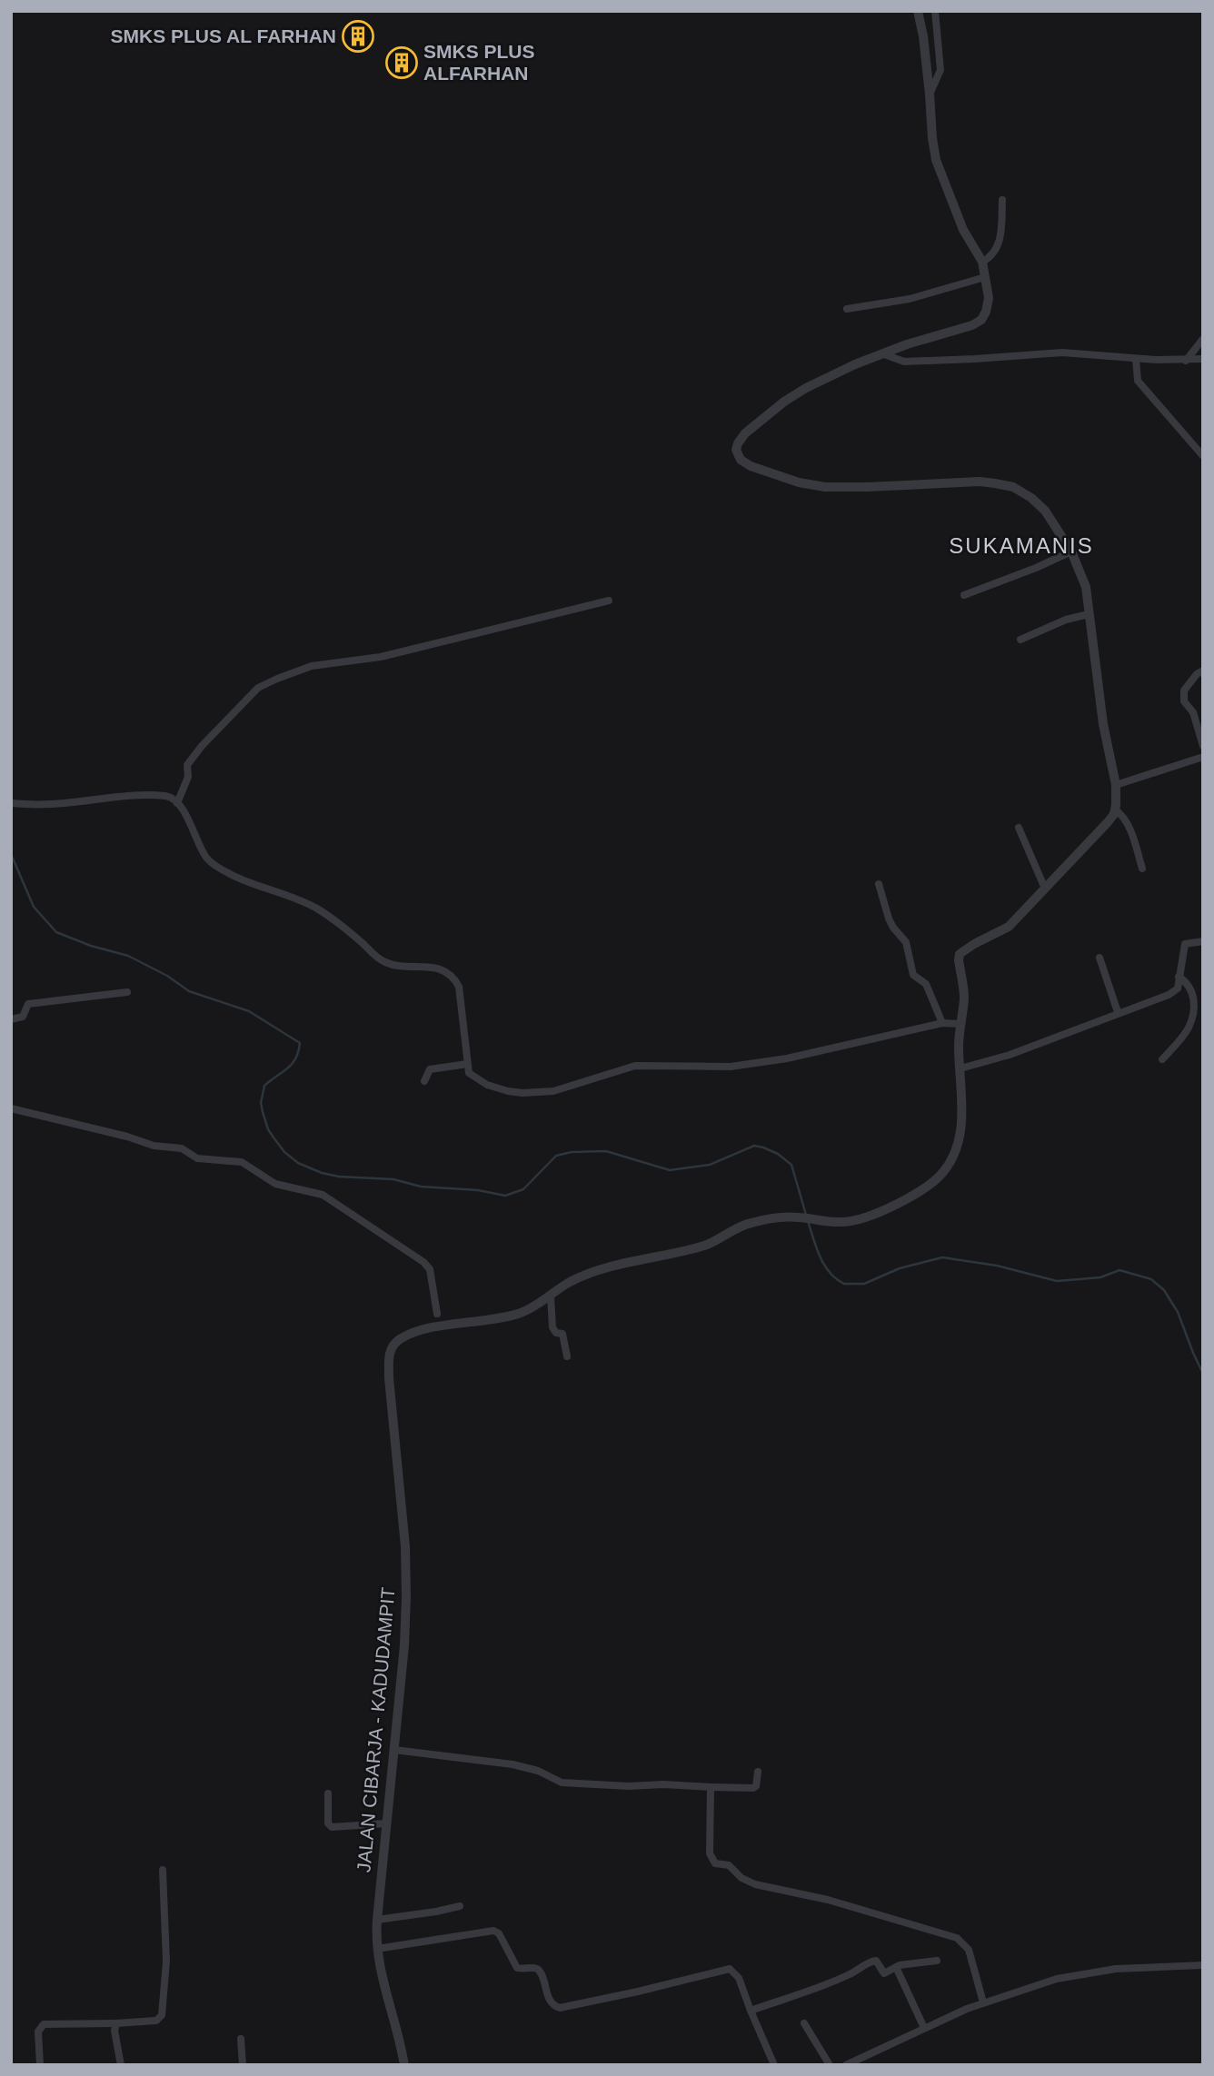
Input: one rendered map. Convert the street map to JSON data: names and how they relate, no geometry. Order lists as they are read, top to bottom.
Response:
{
  "streets": {
    "street": ["JALAN CIBARJA - KADUDAMPIT"]
  },
  "districts": ["SUKAMANIS"],
  "places": {
    "building": ["SMKS PLUS AL FARHAN", "SMKS PLUS ALFARHAN"]
  }
}
